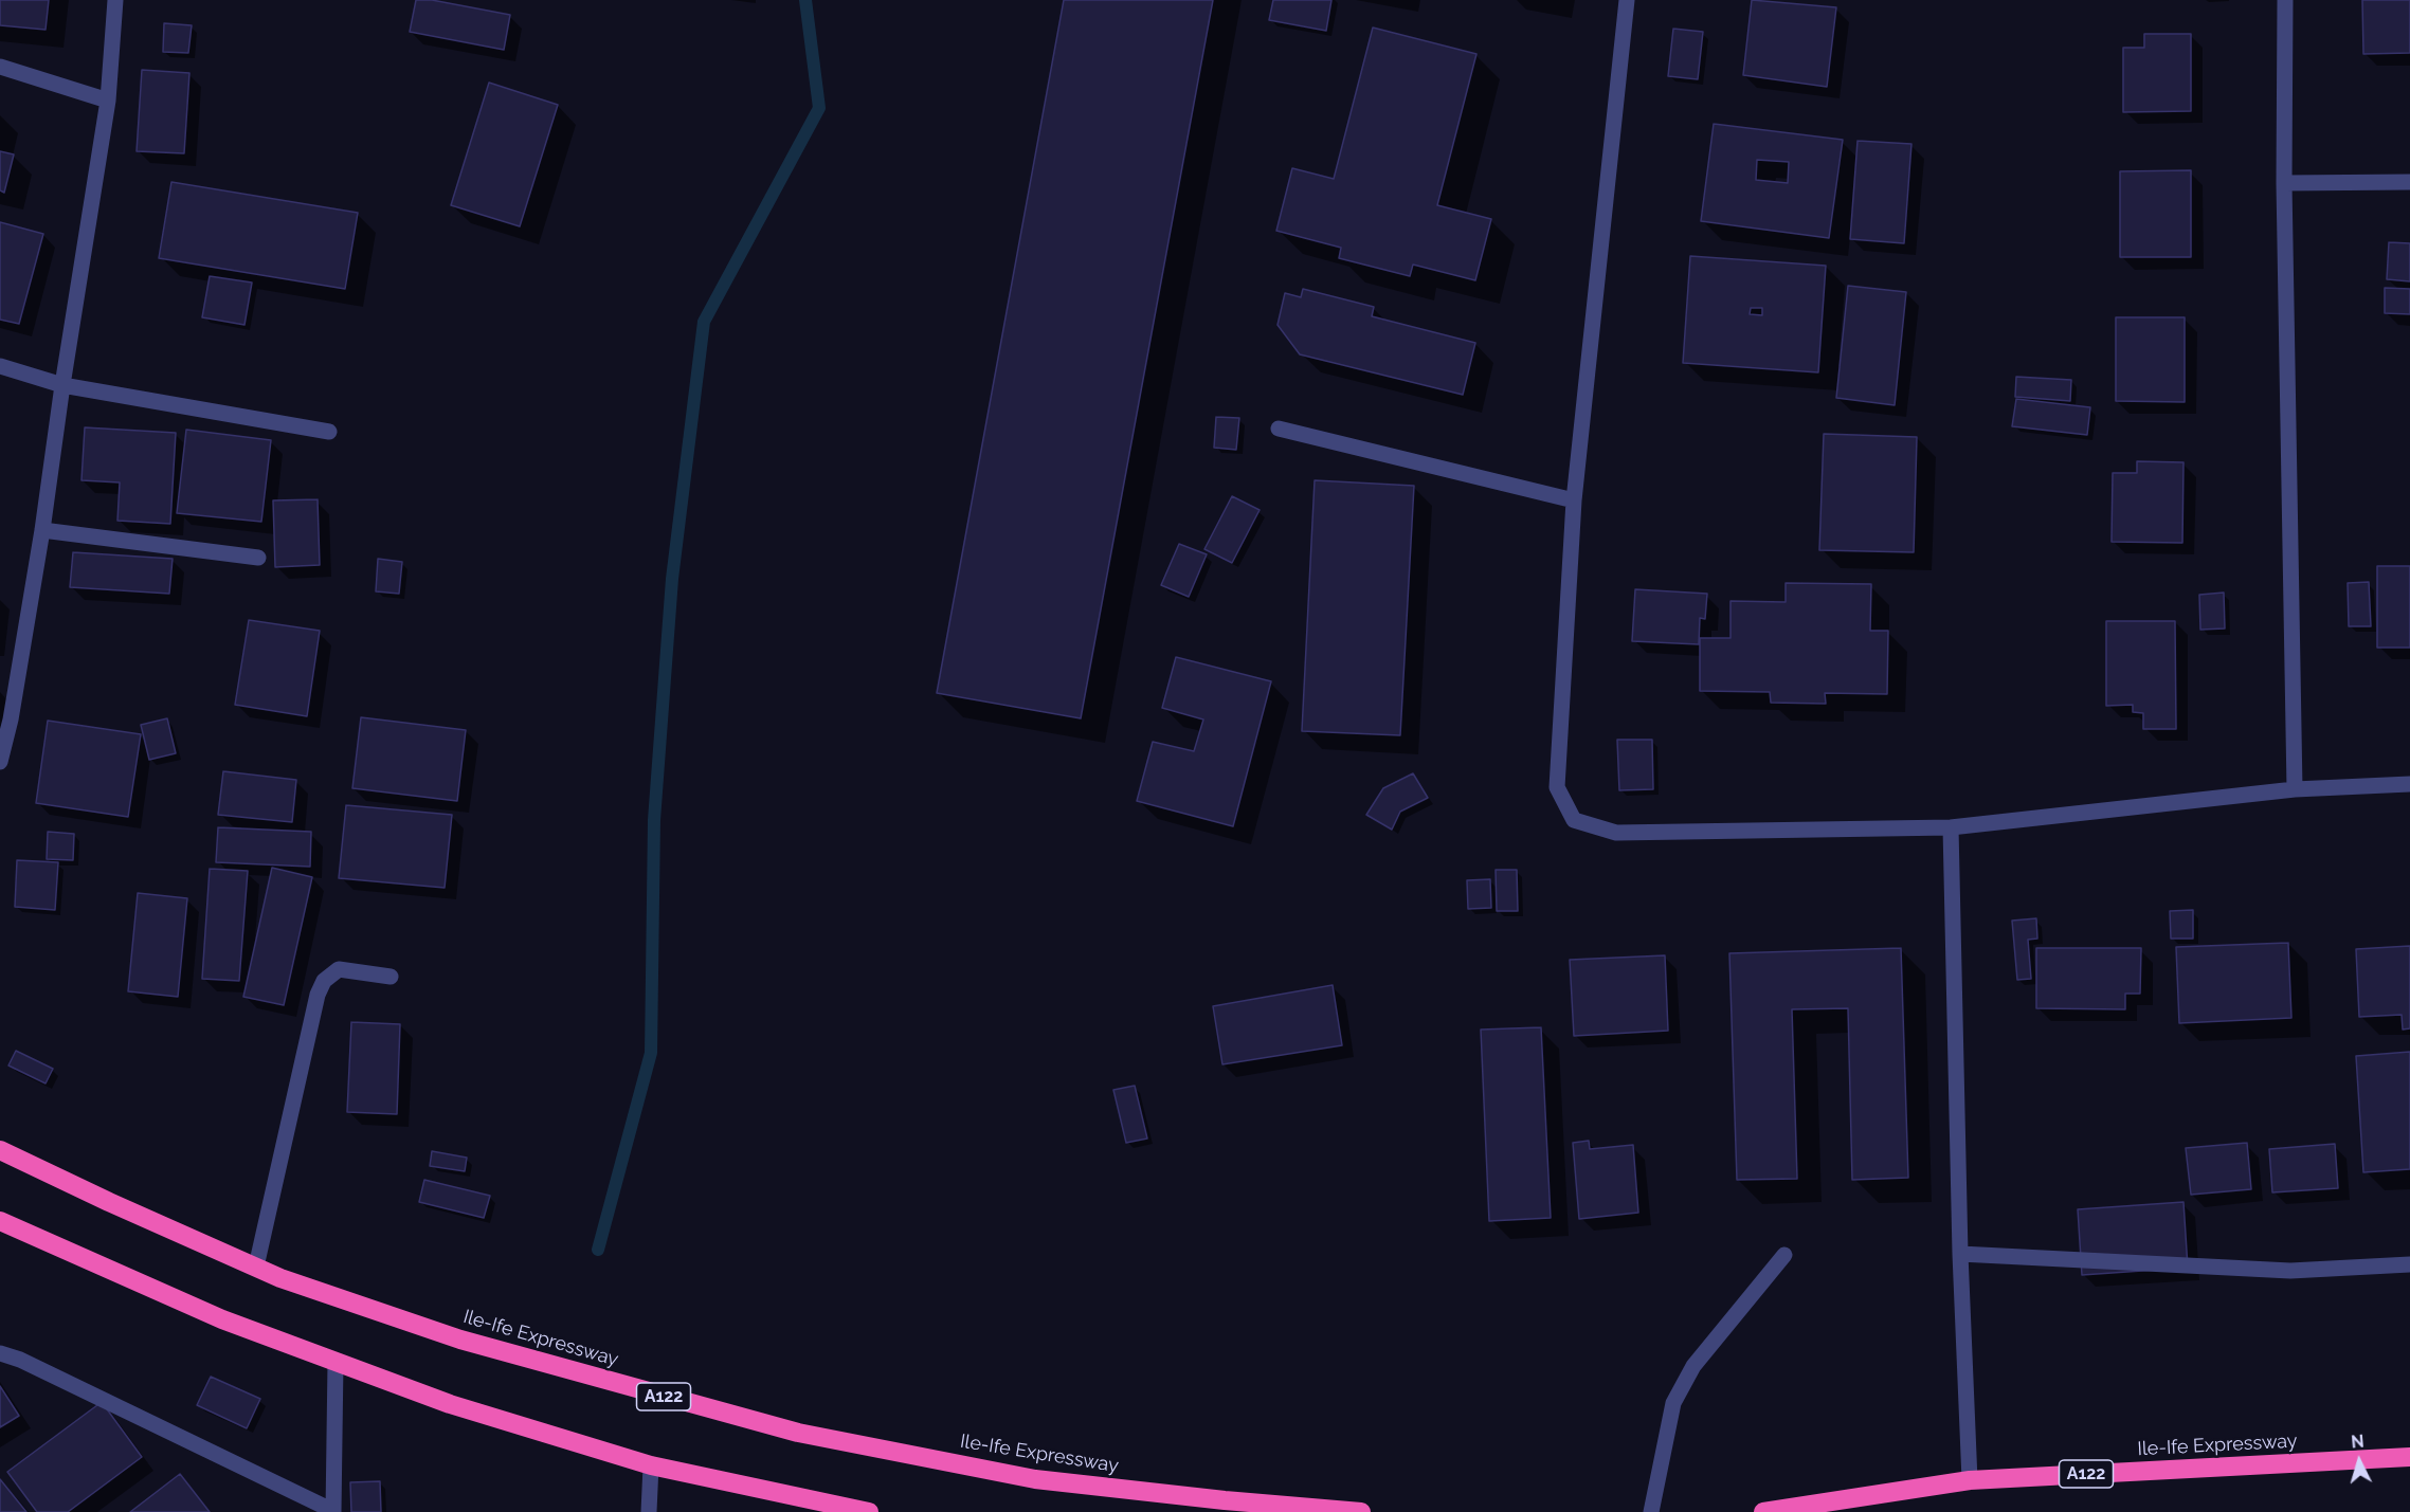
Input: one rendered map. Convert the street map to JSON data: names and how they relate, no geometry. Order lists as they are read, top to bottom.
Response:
{
  "streets": {
    "highway": ["Ile-Ife Expressway", "A122"]
  },
  "north": "top"
}
